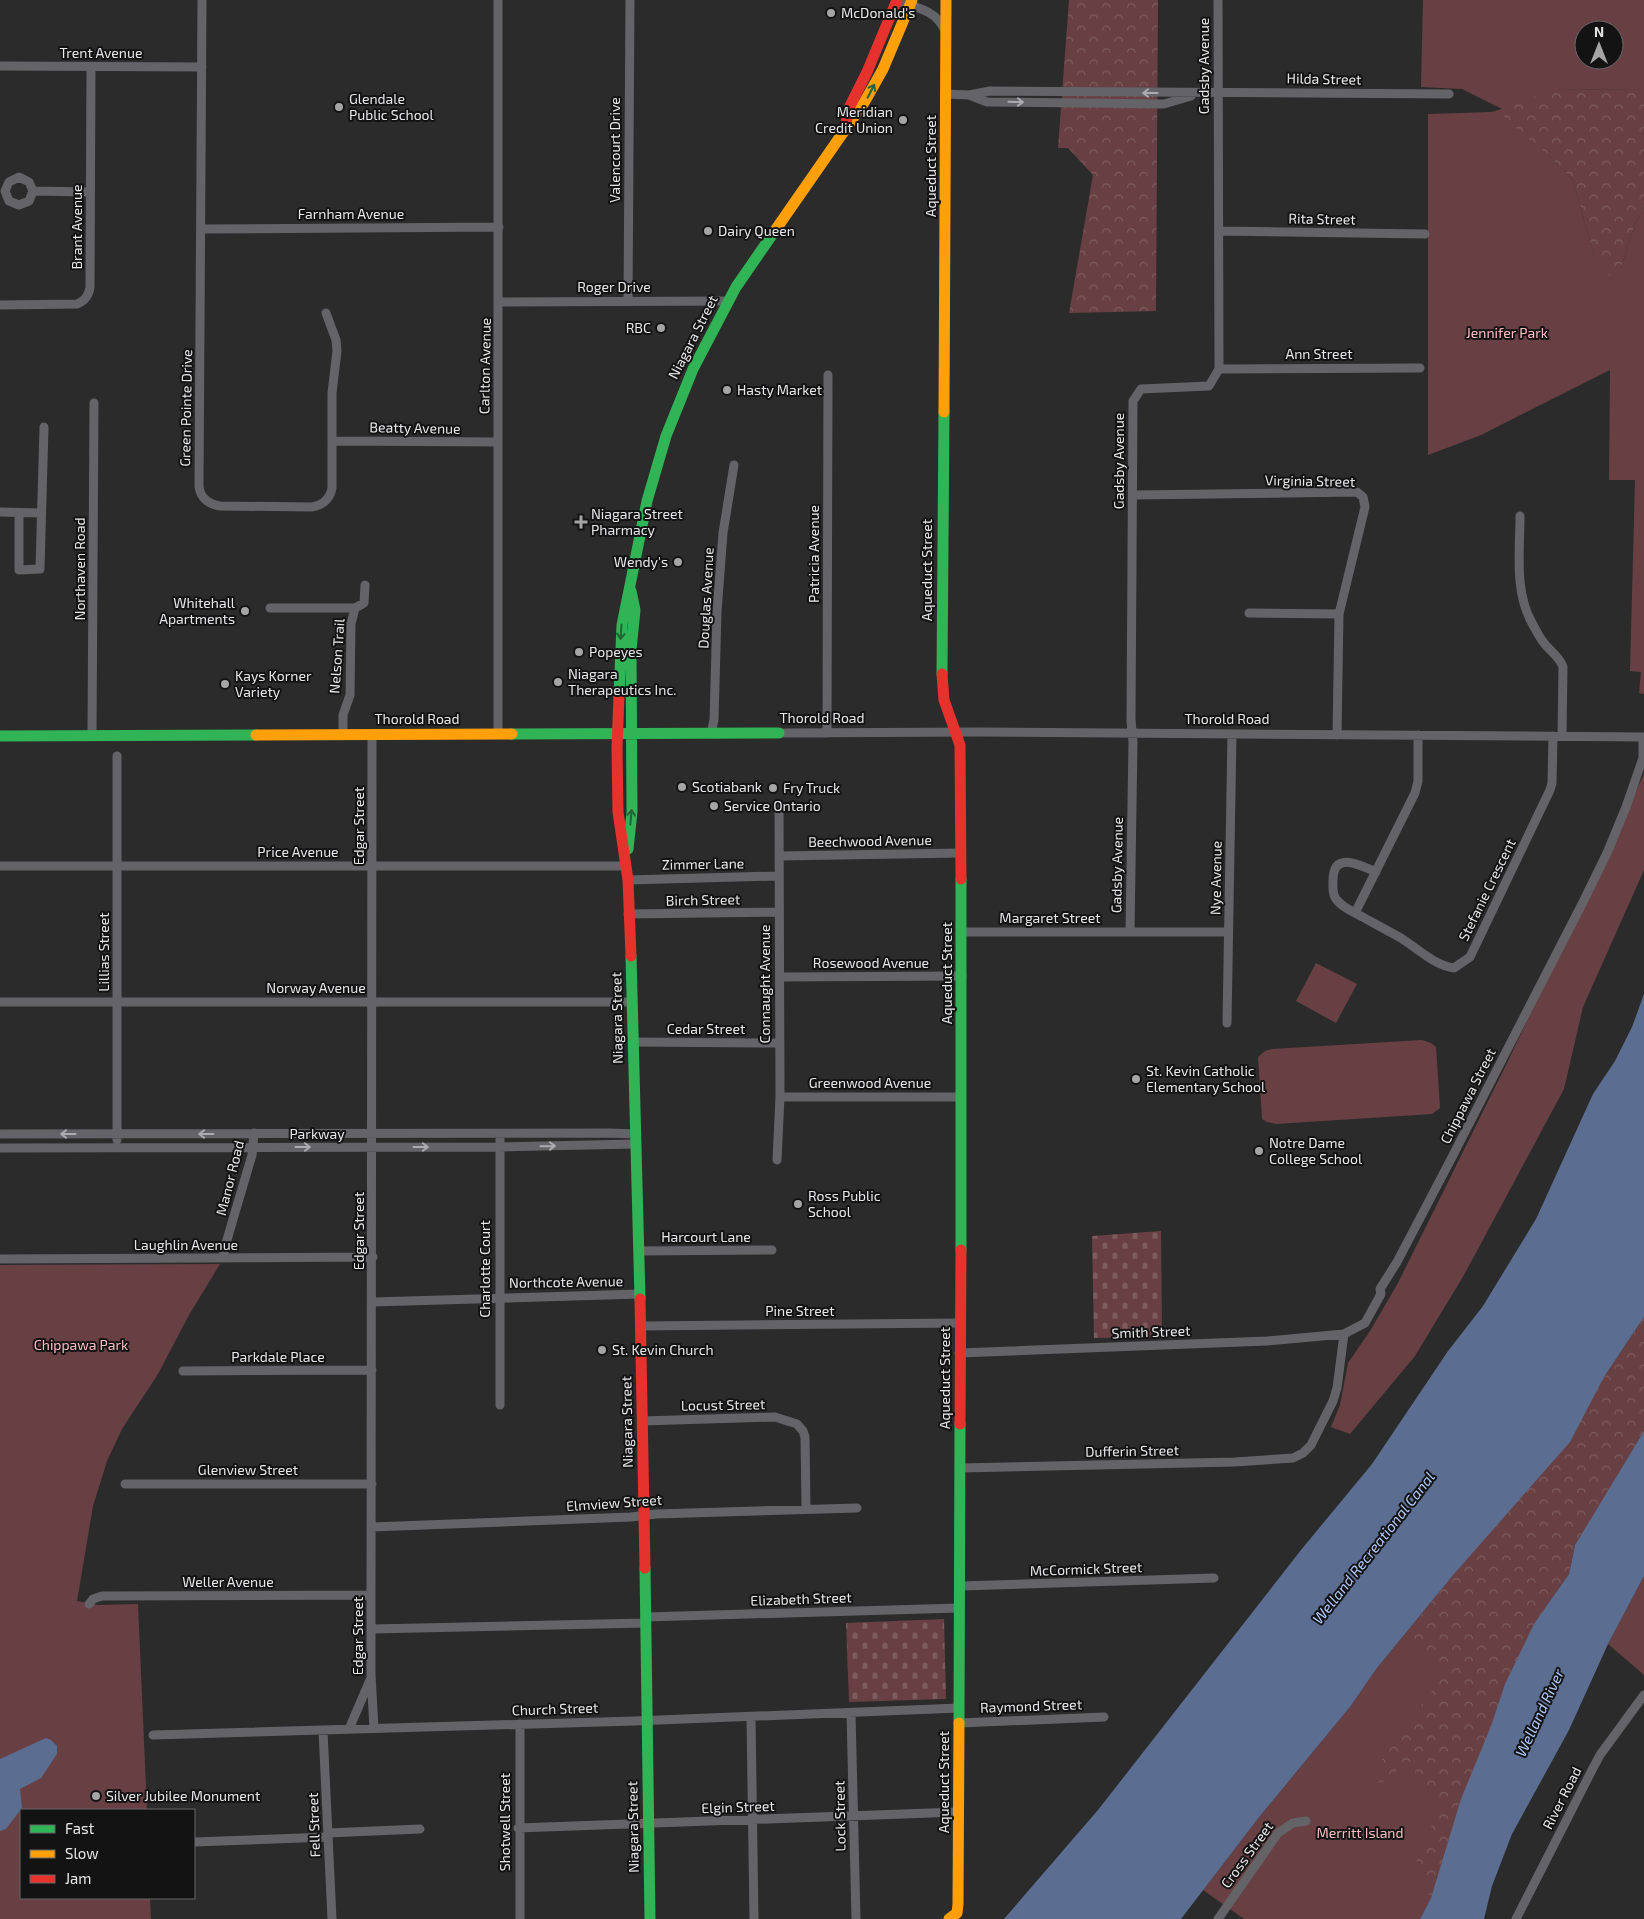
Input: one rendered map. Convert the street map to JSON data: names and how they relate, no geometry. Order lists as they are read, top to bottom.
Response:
{
  "streets": {
    "street": [
      "Trent Avenue",
      "Gadsby Avenue",
      "Hilda Street",
      "Valencourt Drive",
      "Aqueduct Street",
      "Farnham Avenue",
      "Rita Street",
      "Brant Avenue",
      "Roger Drive",
      "Niagara Street",
      "Ann Street",
      "Carlton Avenue",
      "Green Pointe Drive",
      "Beatty Avenue",
      "Virginia Street",
      "Patricia Avenue",
      "Northaven Road",
      "Douglas Avenue",
      "Nelson Trail",
      "Thorold Road",
      "Edgar Street",
      "Beechwood Avenue",
      "Price Avenue",
      "Zimmer Lane",
      "Nye Avenue",
      "Stefanie Crescent",
      "Birch Street",
      "Margaret Street",
      "Lillias Street",
      "Rosewood Avenue",
      "Connaught Avenue",
      "Norway Avenue",
      "Cedar Street",
      "Greenwood Avenue",
      "Chippawa Street",
      "Parkway",
      "Manor Road",
      "Harcourt Lane",
      "Laughlin Avenue",
      "Charlotte Court",
      "Northcote Avenue",
      "Pine Street",
      "Smith Street",
      "Parkdale Place",
      "Locust Street",
      "Dufferin Street",
      "Glenview Street",
      "Elmview Street",
      "McCormick Street",
      "Weller Avenue",
      "Elizabeth Street",
      "Raymond Street",
      "Church Street",
      "River Road",
      "Elgin Street",
      "Lock Street",
      "Shotwell Street",
      "Fell Street",
      "Cross Street"
    ]
  },
  "crossings": [
    ["Trent Avenue", "Brant Avenue"],
    ["Trent Avenue", "Green Pointe Drive"],
    ["Gadsby Avenue", "Hilda Street"],
    ["Gadsby Avenue", "Rita Street"],
    ["Gadsby Avenue", "Ann Street"],
    ["Gadsby Avenue", "Virginia Street"],
    ["Gadsby Avenue", "Thorold Road"],
    ["Gadsby Avenue", "Margaret Street"],
    ["Hilda Street", "Aqueduct Street"],
    ["Valencourt Drive", "Roger Drive"],
    ["Aqueduct Street", "Thorold Road"],
    ["Aqueduct Street", "Beechwood Avenue"],
    ["Aqueduct Street", "Margaret Street"],
    ["Aqueduct Street", "Rosewood Avenue"],
    ["Aqueduct Street", "Greenwood Avenue"],
    ["Aqueduct Street", "Pine Street"],
    ["Aqueduct Street", "Smith Street"],
    ["Aqueduct Street", "Dufferin Street"],
    ["Aqueduct Street", "McCormick Street"],
    ["Aqueduct Street", "Elizabeth Street"],
    ["Aqueduct Street", "Raymond Street"],
    ["Aqueduct Street", "Church Street"],
    ["Aqueduct Street", "Elgin Street"],
    ["Farnham Avenue", "Carlton Avenue"],
    ["Farnham Avenue", "Green Pointe Drive"],
    ["Roger Drive", "Niagara Street"],
    ["Roger Drive", "Carlton Avenue"],
    ["Niagara Street", "Thorold Road"],
    ["Niagara Street", "Price Avenue"],
    ["Niagara Street", "Zimmer Lane"],
    ["Niagara Street", "Birch Street"],
    ["Niagara Street", "Norway Avenue"],
    ["Niagara Street", "Cedar Street"],
    ["Niagara Street", "Parkway"],
    ["Niagara Street", "Harcourt Lane"],
    ["Niagara Street", "Northcote Avenue"],
    ["Niagara Street", "Pine Street"],
    ["Niagara Street", "Locust Street"],
    ["Niagara Street", "Elmview Street"],
    ["Niagara Street", "Elizabeth Street"],
    ["Niagara Street", "Church Street"],
    ["Niagara Street", "Elgin Street"],
    ["Carlton Avenue", "Beatty Avenue"],
    ["Carlton Avenue", "Thorold Road"],
    ["Green Pointe Drive", "Beatty Avenue"],
    ["Virginia Street", "Thorold Road"],
    ["Patricia Avenue", "Thorold Road"],
    ["Northaven Road", "Thorold Road"],
    ["Douglas Avenue", "Thorold Road"],
    ["Nelson Trail", "Thorold Road"],
    ["Thorold Road", "Edgar Street"],
    ["Thorold Road", "Nye Avenue"],
    ["Thorold Road", "Stefanie Crescent"],
    ["Thorold Road", "Chippawa Street"],
    ["Edgar Street", "Price Avenue"],
    ["Edgar Street", "Norway Avenue"],
    ["Edgar Street", "Parkway"],
    ["Edgar Street", "Laughlin Avenue"],
    ["Edgar Street", "Northcote Avenue"],
    ["Edgar Street", "Parkdale Place"],
    ["Edgar Street", "Glenview Street"],
    ["Edgar Street", "Elmview Street"],
    ["Edgar Street", "Weller Avenue"],
    ["Edgar Street", "Elizabeth Street"],
    ["Edgar Street", "Church Street"],
    ["Beechwood Avenue", "Connaught Avenue"],
    ["Price Avenue", "Lillias Street"],
    ["Zimmer Lane", "Connaught Avenue"],
    ["Nye Avenue", "Margaret Street"],
    ["Birch Street", "Connaught Avenue"],
    ["Lillias Street", "Norway Avenue"],
    ["Lillias Street", "Parkway"],
    ["Rosewood Avenue", "Connaught Avenue"],
    ["Connaught Avenue", "Cedar Street"],
    ["Connaught Avenue", "Greenwood Avenue"],
    ["Chippawa Street", "Smith Street"],
    ["Chippawa Street", "Dufferin Street"],
    ["Parkway", "Manor Road"],
    ["Parkway", "Charlotte Court"],
    ["Manor Road", "Laughlin Avenue"],
    ["Charlotte Court", "Northcote Avenue"],
    ["Smith Street", "Dufferin Street"],
    ["Locust Street", "Elmview Street"],
    ["Church Street", "Lock Street"],
    ["Church Street", "Shotwell Street"],
    ["Church Street", "Fell Street"],
    ["Elgin Street", "Lock Street"],
    ["Elgin Street", "Shotwell Street"]
  ],
  "water": ["Welland Recreational Canal", "Welland River"],
  "parks": ["Jennifer Park", "Chippawa Park", "Merritt Island"],
  "places": {
    "other": [
      "McDonald's",
      "Glendale Public School",
      "Meridian Credit Union",
      "Dairy Queen",
      "RBC",
      "Hasty Market",
      "Wendy's",
      "Whitehall Apartments",
      "Popeyes",
      "Niagara Therapeutics Inc.",
      "Kays Korner Variety",
      "Scotiabank",
      "Fry Truck",
      "Service Ontario",
      "St. Kevin Catholic Elementary School",
      "Notre Dame College School",
      "Ross Public School",
      "St. Kevin Church",
      "Silver Jubilee Monument"
    ],
    "health": ["Niagara Street Pharmacy"]
  },
  "legend": ["Fast", "Slow", "Jam"],
  "north": "top"
}
